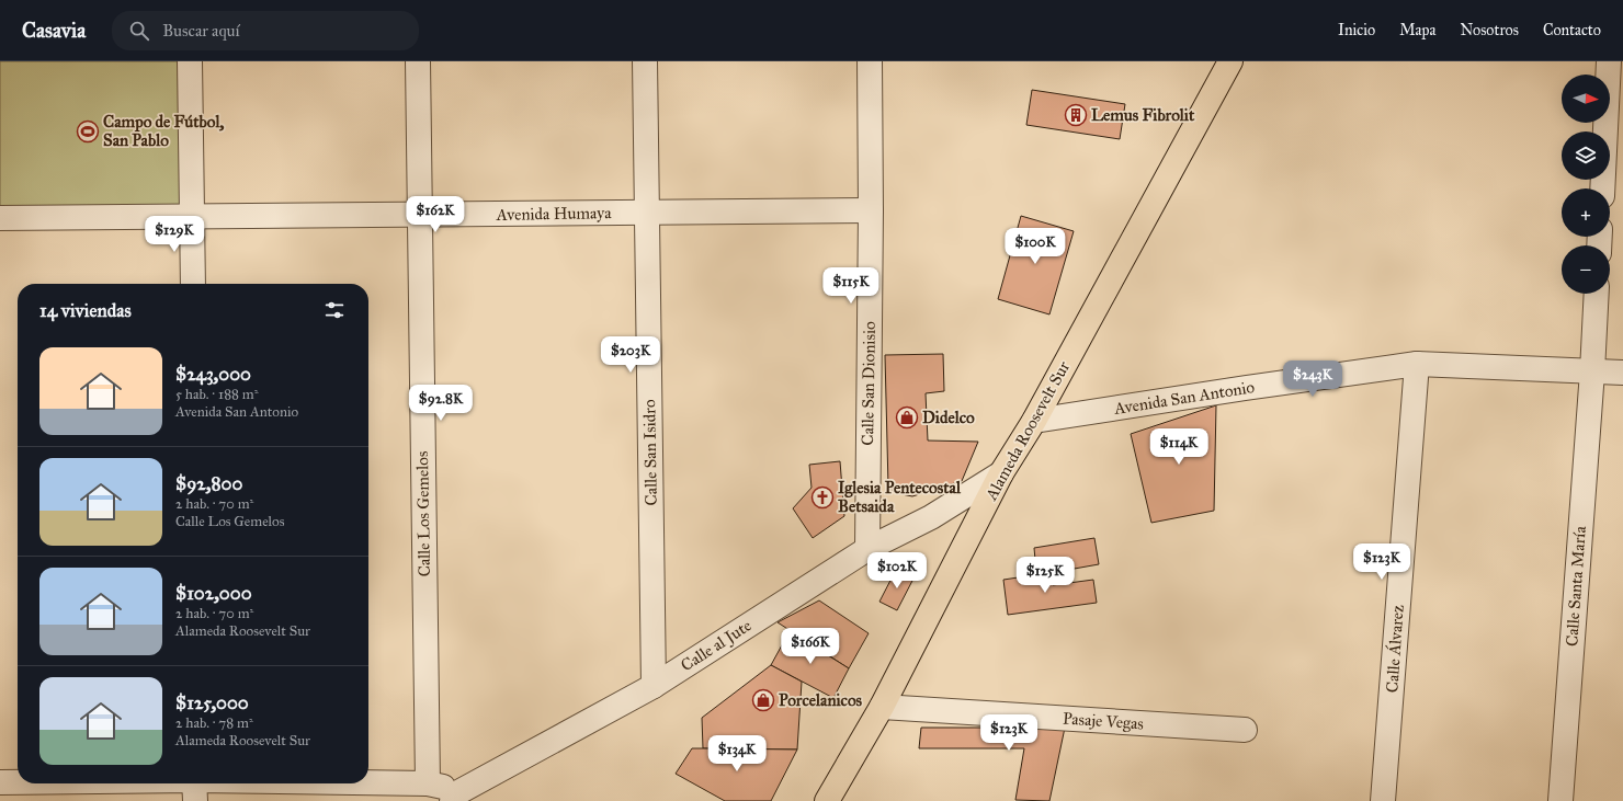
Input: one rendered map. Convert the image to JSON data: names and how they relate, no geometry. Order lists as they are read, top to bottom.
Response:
{
  "streets": {
    "highway": ["Alameda Roosevelt Sur"],
    "street": [
      "Avenida Humaya",
      "Calle San Dionisio",
      "Avenida San Antonio",
      "Calle San Isidro",
      "Calle Los Gemelos",
      "Calle Santa María",
      "Calle al Jute",
      "Calle Álvarez",
      "Pasaje Vegas"
    ]
  },
  "crossings": [
    ["Avenida Humaya", "Calle San Dionisio"],
    ["Avenida Humaya", "Calle San Isidro"],
    ["Avenida Humaya", "Calle Los Gemelos"],
    ["Calle San Dionisio", "Calle al Jute"],
    ["Avenida San Antonio", "Alameda Roosevelt Sur"],
    ["Avenida San Antonio", "Calle Santa María"],
    ["Avenida San Antonio", "Calle Álvarez"],
    ["Alameda Roosevelt Sur", "Calle al Jute"],
    ["Alameda Roosevelt Sur", "Pasaje Vegas"],
    ["Calle San Isidro", "Calle al Jute"]
  ],
  "places": {
    "building": ["Lemus Fibrolit"],
    "sports": ["Campo de Fútbol, San Pablo"],
    "shop": ["Didelco", "Porcelanicos"],
    "church": ["Iglesia Pentecostal Betsaida"]
  },
  "north": "right",
  "page": {
    "header": "Casavia",
    "search": "Buscar aquí",
    "nav": [
      "Inicio",
      "Mapa",
      "Nosotros",
      "Contacto"
    ],
    "map_buttons": ["+", "−"],
    "price": [
      "$162K",
      "$129K",
      "$100K",
      "$115K",
      "$203K",
      "$243K",
      "$92.8K",
      "$114K",
      "$123K",
      "$102K",
      "$125K",
      "$166K",
      "$123K",
      "$134K"
    ],
    "heading": "14 viviendas",
    "list": [
      {
        "name": "$243,000",
        "note": "5 hab. · 188 m² · Avenida San Antonio"
      },
      {
        "name": "$92,800",
        "note": "2 hab. · 70 m² · Calle Los Gemelos"
      },
      {
        "name": "$102,000",
        "note": "2 hab. · 70 m² · Alameda Roosevelt Sur"
      },
      {
        "name": "$125,000",
        "note": "2 hab. · 78 m² · Alameda Roosevelt Sur"
      }
    ]
  }
}
